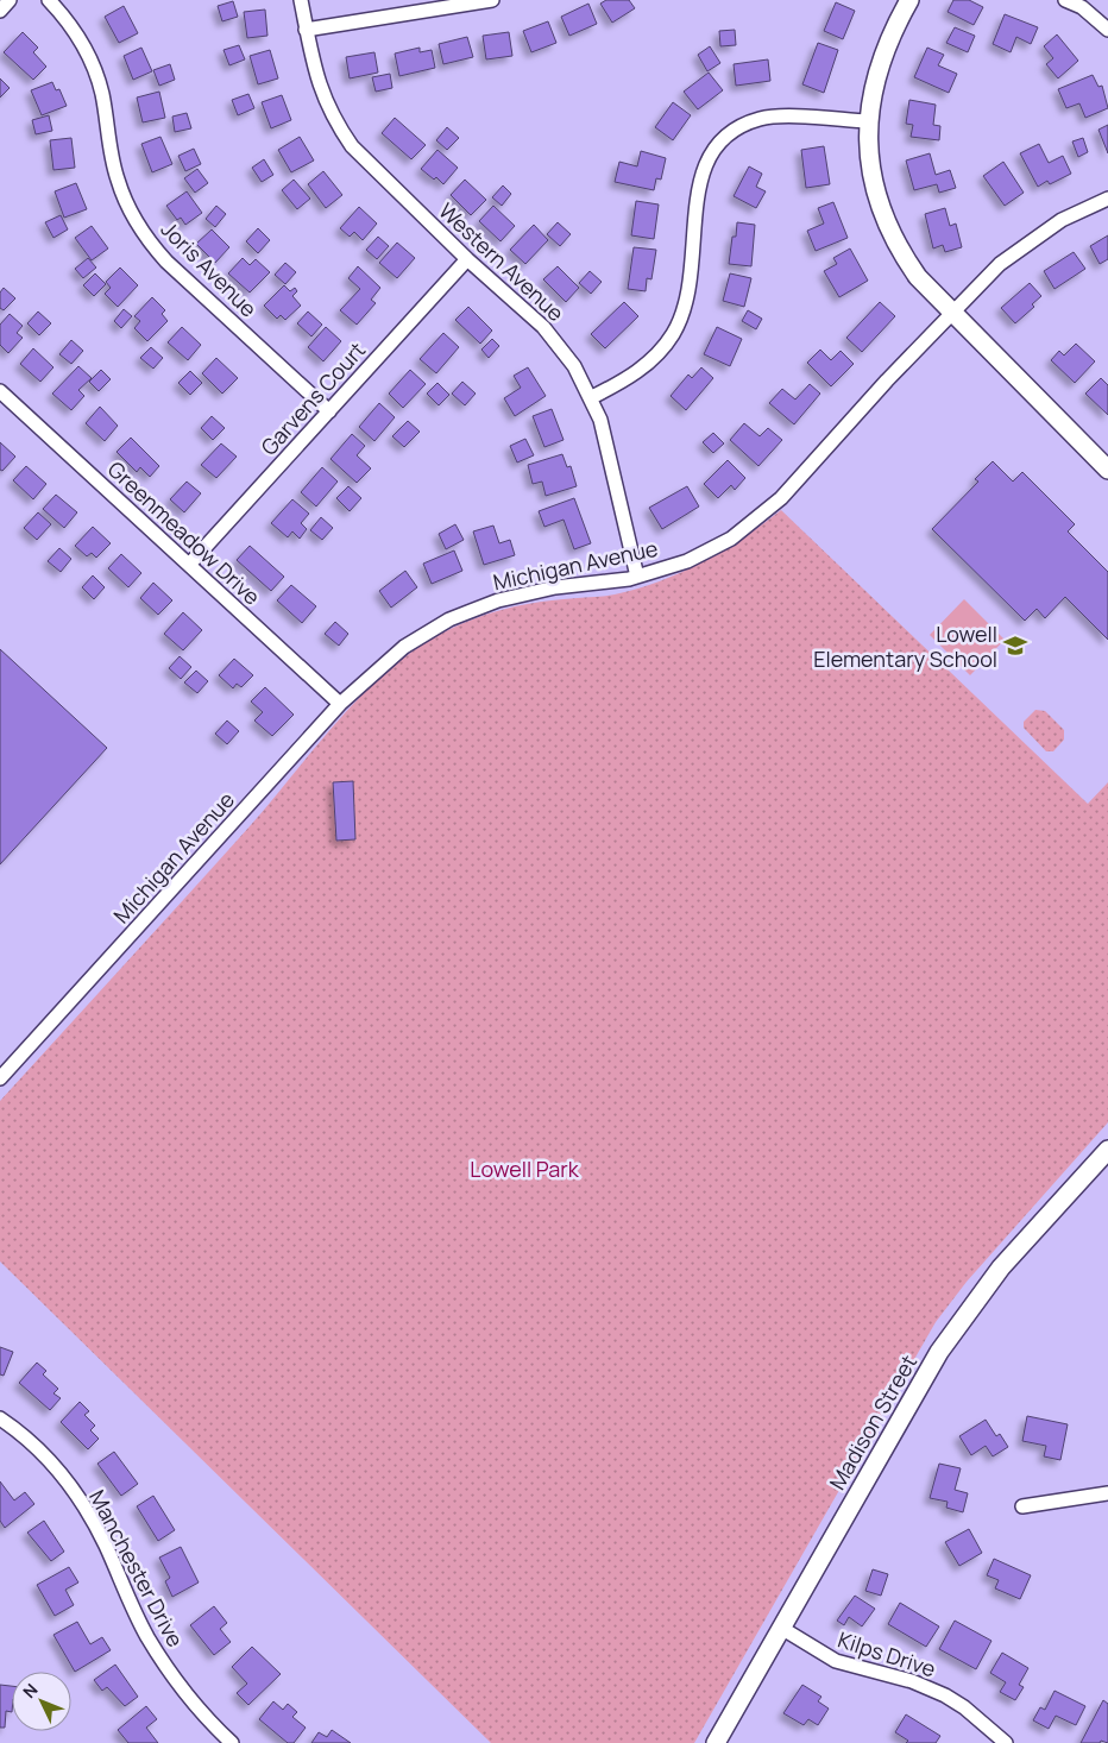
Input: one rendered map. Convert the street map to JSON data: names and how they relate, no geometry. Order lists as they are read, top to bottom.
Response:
{
  "streets": {
    "street": [
      "Western Avenue",
      "Joris Avenue",
      "Garvens Court",
      "Greenmeadow Drive",
      "Michigan Avenue",
      "Madison Street",
      "Manchester Drive",
      "Kilps Drive"
    ]
  },
  "crossings": [
    ["Western Avenue", "Garvens Court"],
    ["Western Avenue", "Michigan Avenue"],
    ["Joris Avenue", "Garvens Court"],
    ["Garvens Court", "Greenmeadow Drive"],
    ["Greenmeadow Drive", "Michigan Avenue"],
    ["Madison Street", "Kilps Drive"]
  ],
  "parks": ["Lowell Park"],
  "places": {
    "school or university": ["Lowell Elementary School"]
  },
  "north": "top left"
}
